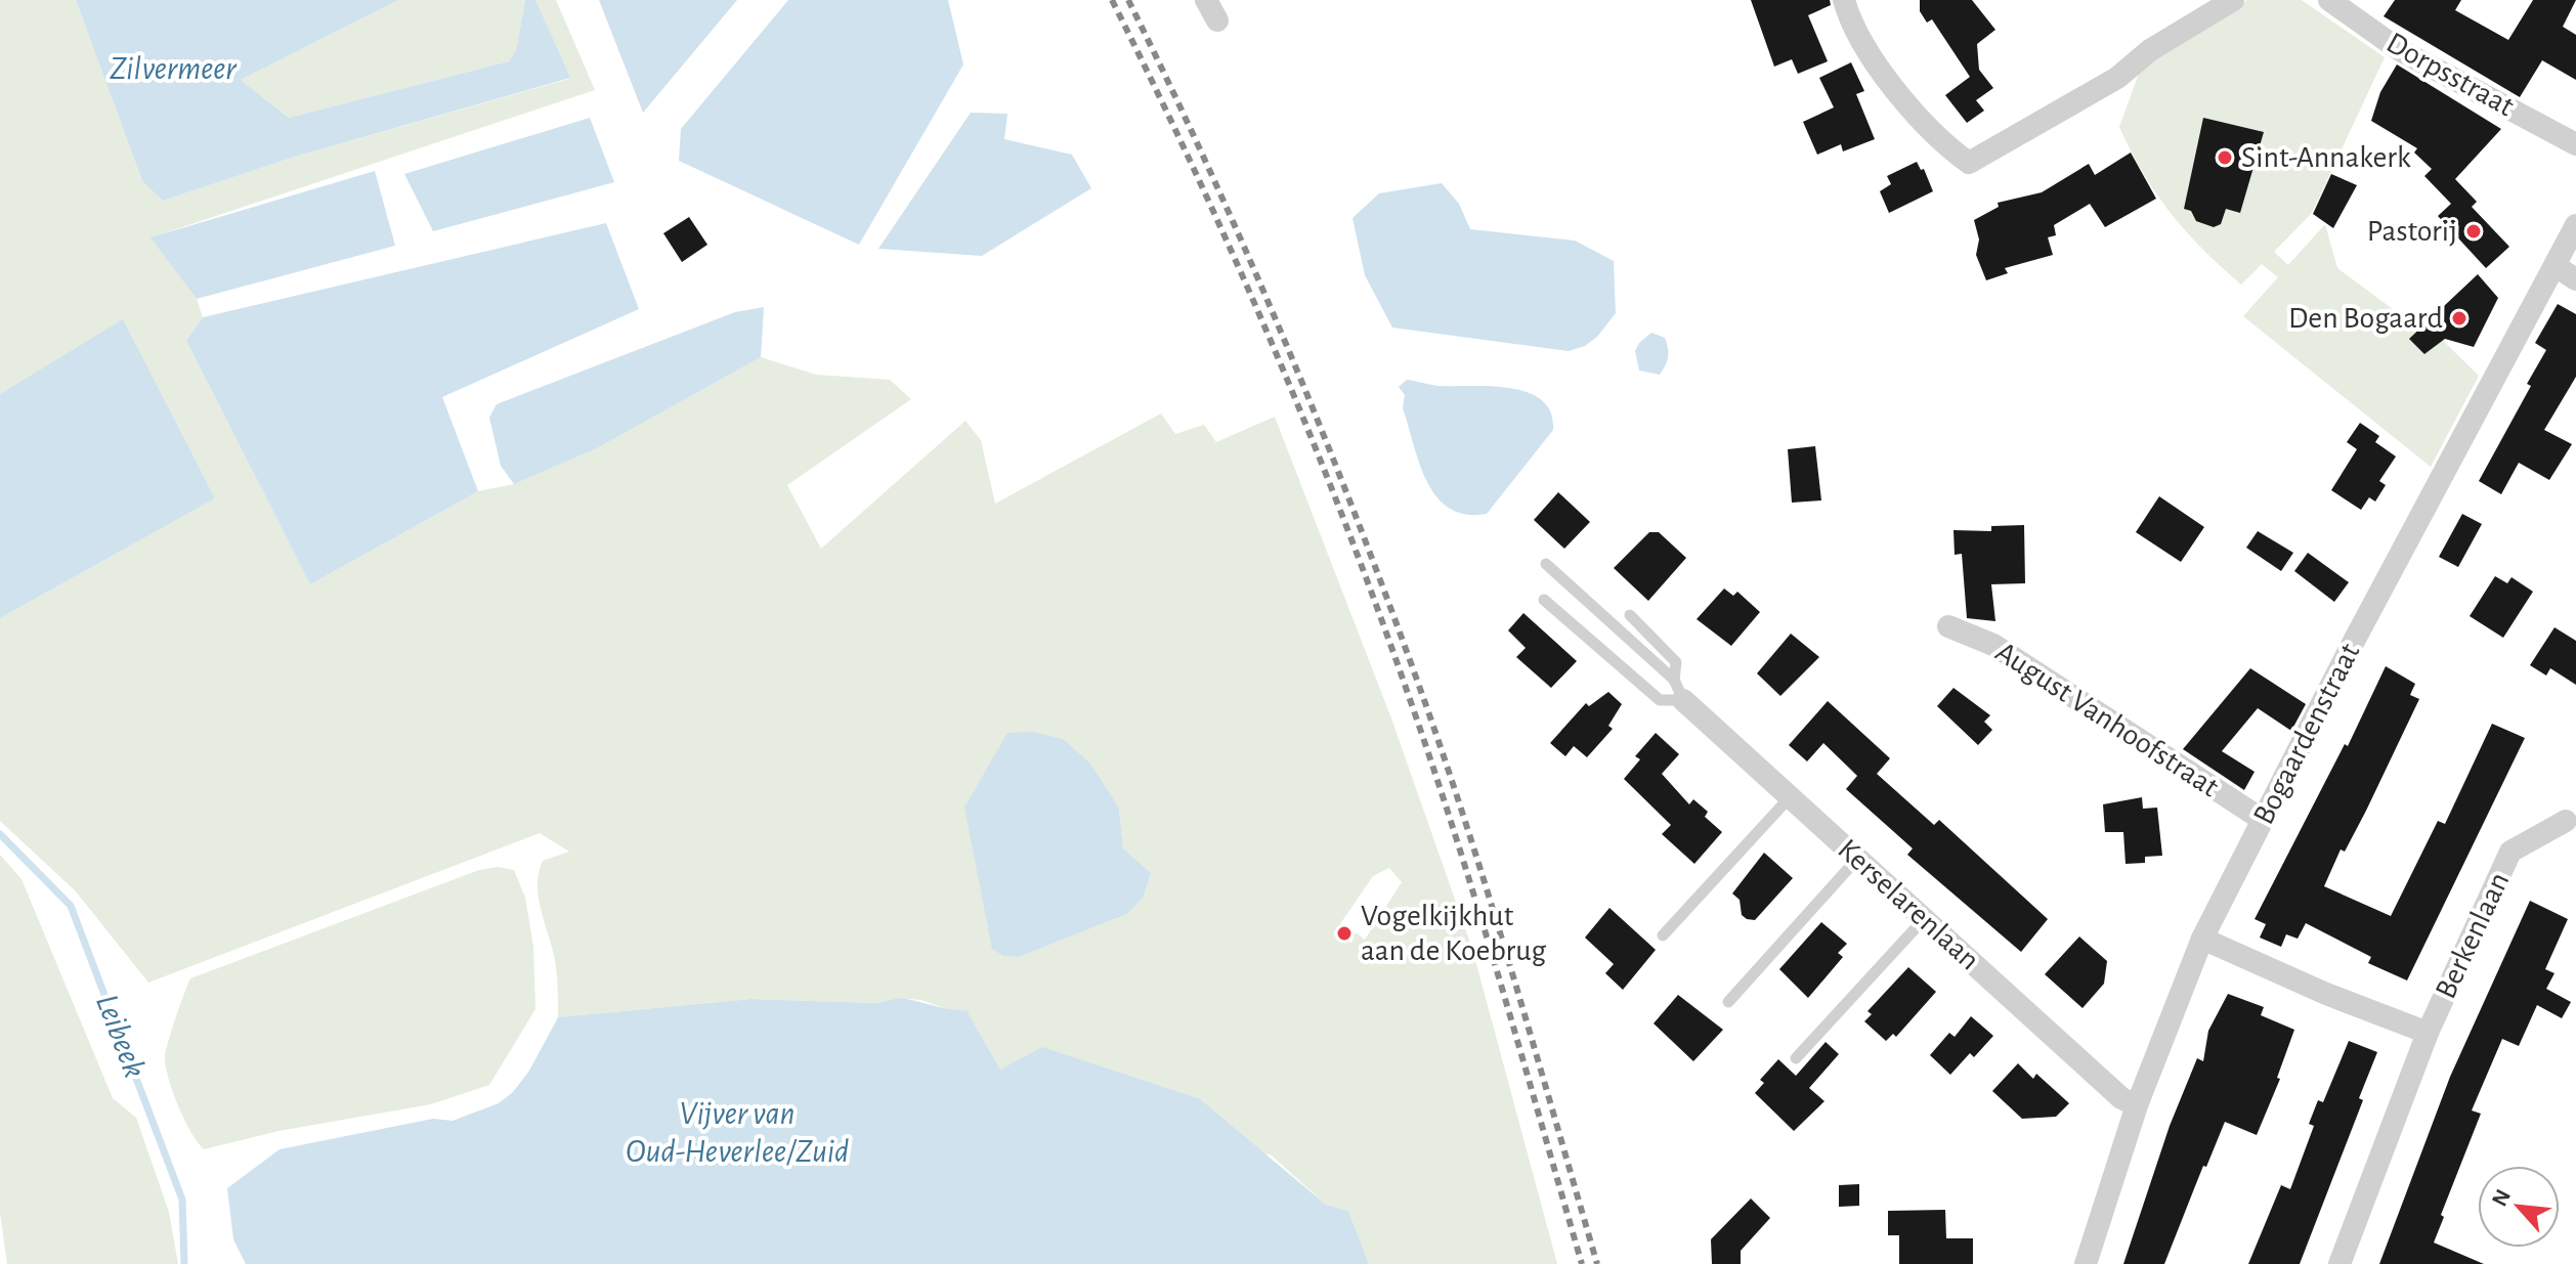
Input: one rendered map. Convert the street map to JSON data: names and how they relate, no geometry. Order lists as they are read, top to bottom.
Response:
{
  "streets": {
    "street": [
      "Dorpsstraat",
      "August Vanhoofstraat",
      "Bogaardenstraat",
      "Kerselarenlaan",
      "Berkenlaan"
    ]
  },
  "crossings": [
    ["August Vanhoofstraat", "Bogaardenstraat"],
    ["Bogaardenstraat", "Kerselarenlaan"],
    ["Bogaardenstraat", "Berkenlaan"]
  ],
  "water": ["Zilvermeer", "Leibeek", "Vijver van Oud-Heverlee/Zuid"],
  "places": [
    "Sint-Annakerk",
    "Pastorij",
    "Den Bogaard",
    "Vogelkijkhut aan de Koebrug"
  ],
  "north": "top left"
}
